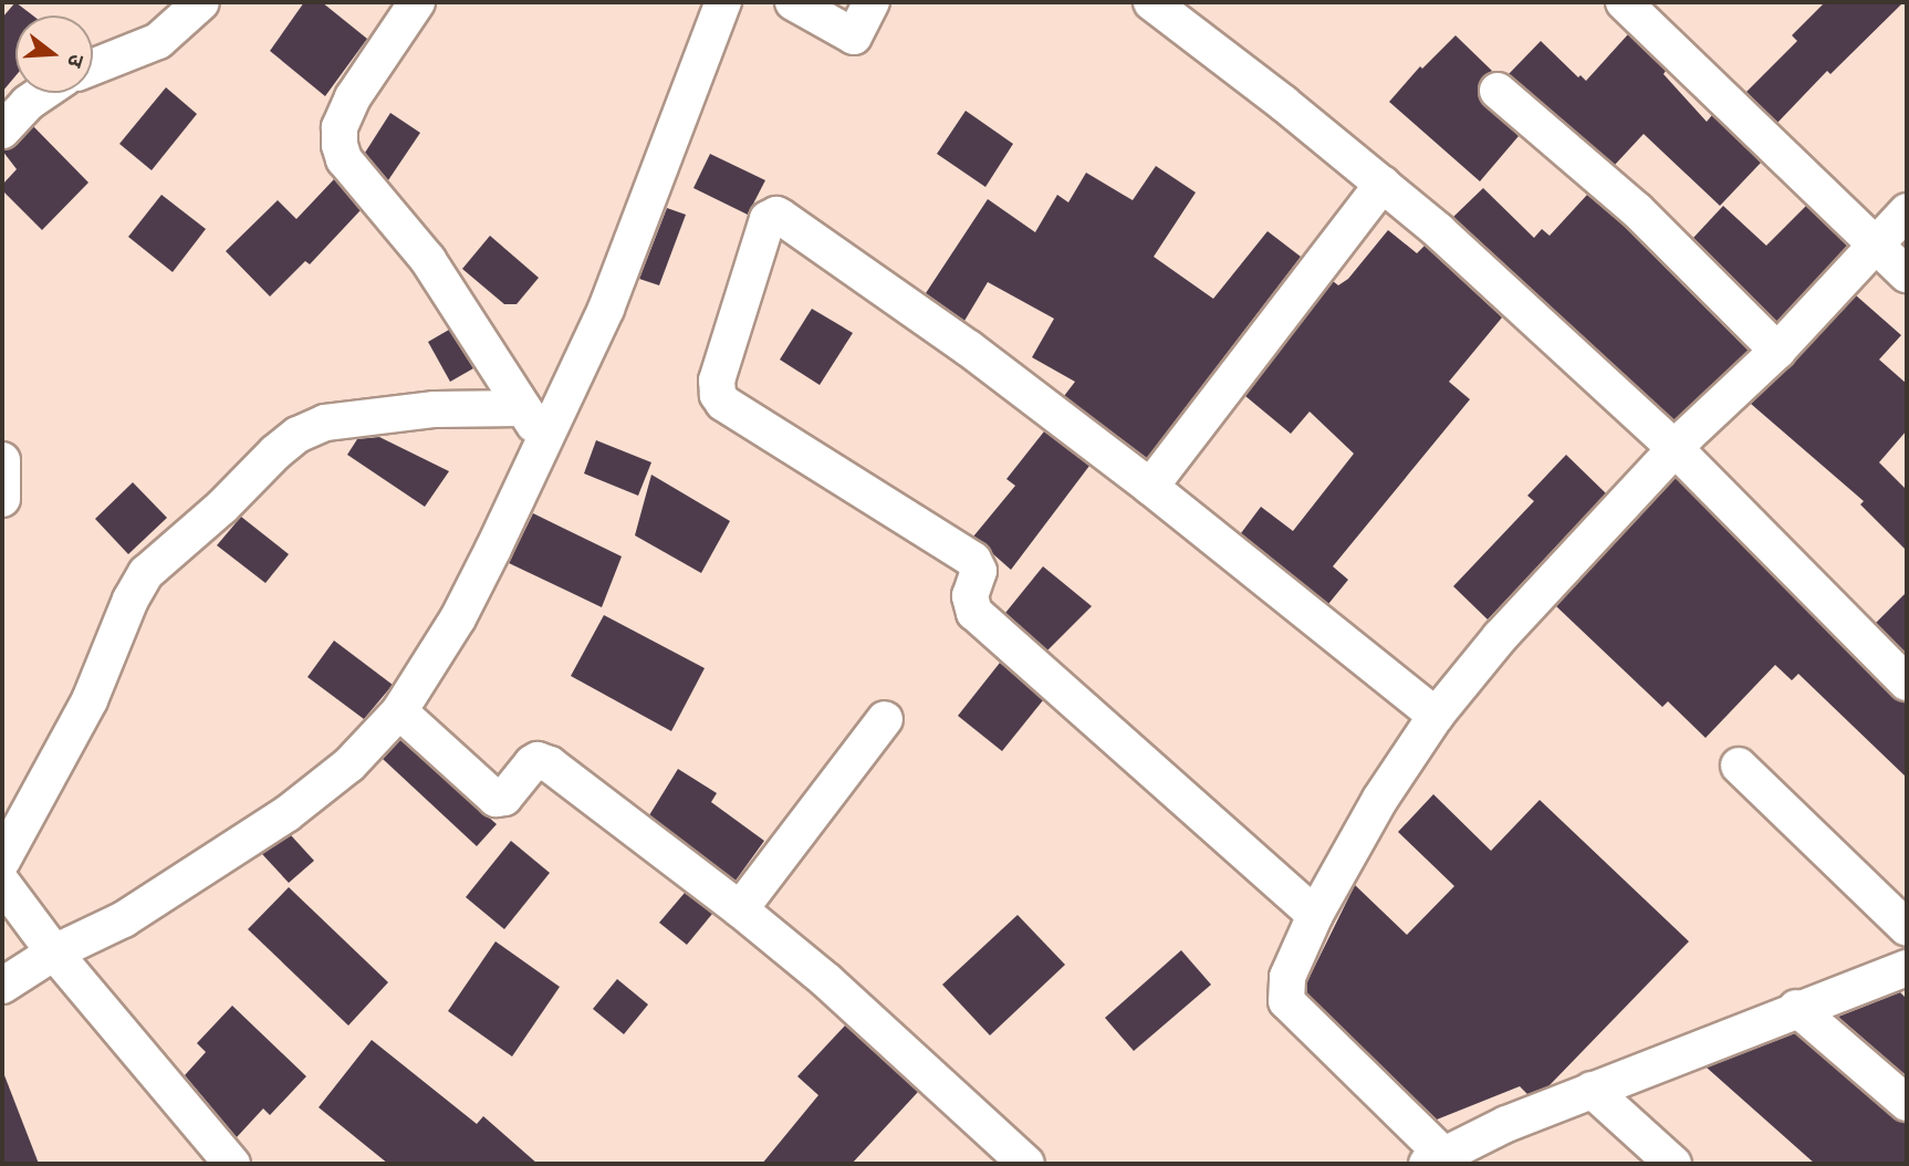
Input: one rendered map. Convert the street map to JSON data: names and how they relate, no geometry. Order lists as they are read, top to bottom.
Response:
{
  "north": "right"
}
